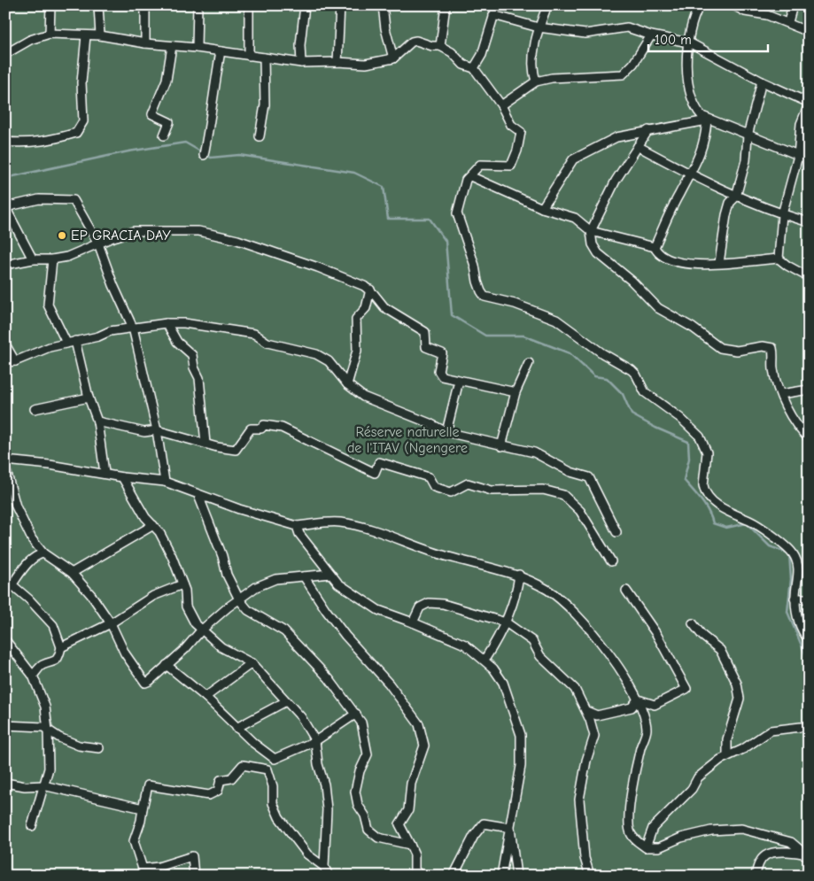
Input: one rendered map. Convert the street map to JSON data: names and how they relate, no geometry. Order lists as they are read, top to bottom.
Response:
{
  "parks": ["Réserve naturelle de l'ITAV (Ngengere"],
  "places": ["EP GRACIA DAY"],
  "scale_bar": "100 m"
}
